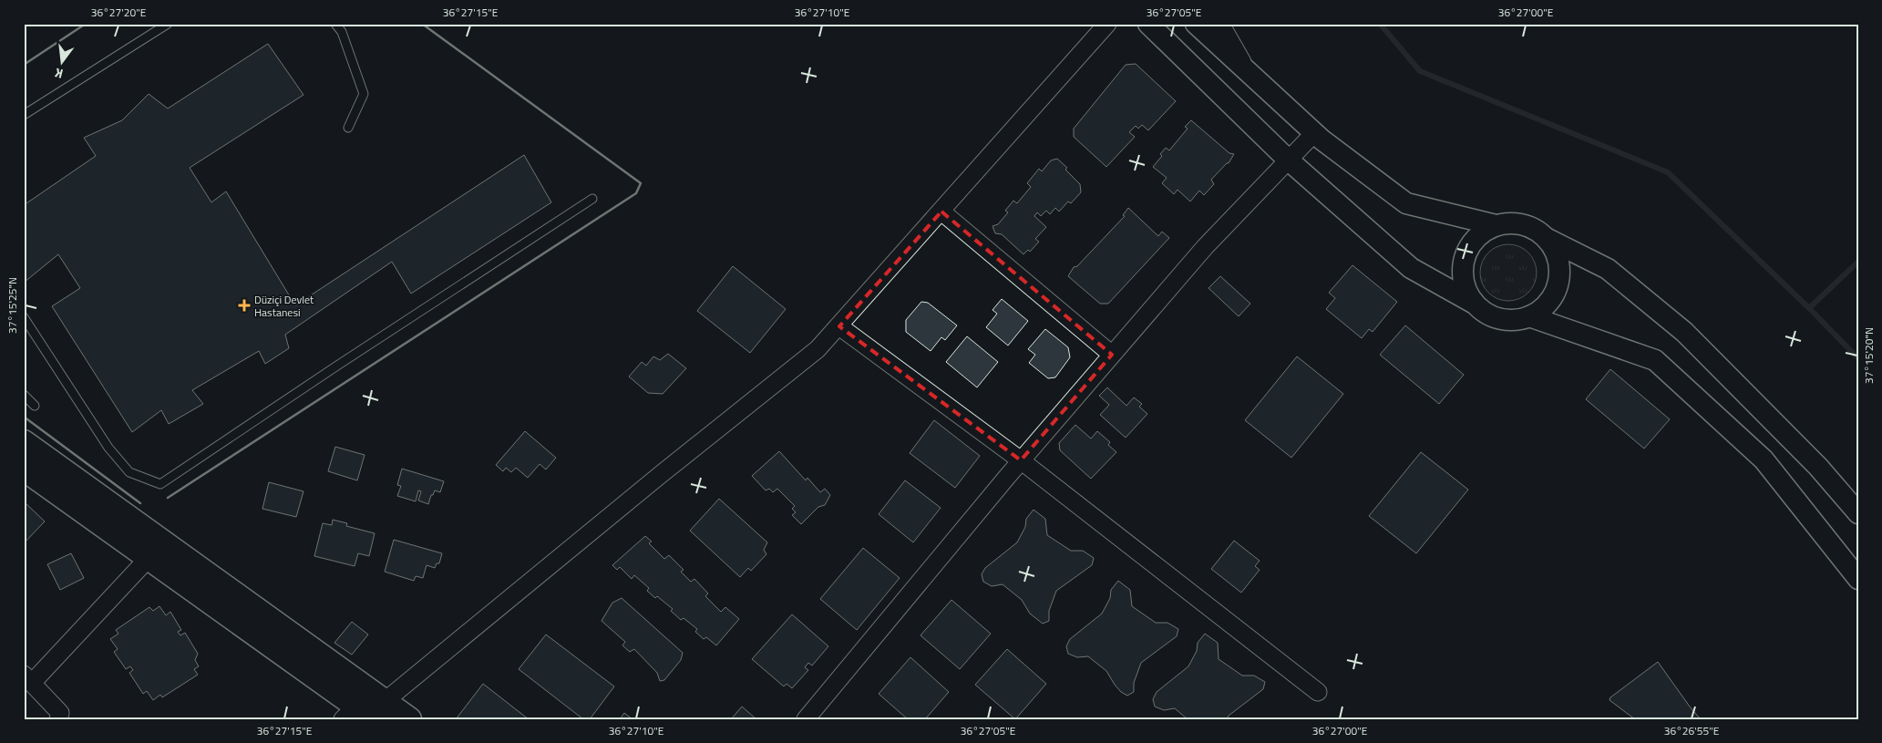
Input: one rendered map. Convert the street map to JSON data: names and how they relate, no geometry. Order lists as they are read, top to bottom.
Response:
{
  "places": {
    "health": ["Düziçi Devlet Hastanesi"]
  },
  "north": "bottom",
  "coordinates": [
    "36°27'20\"E",
    "36°27'15\"E",
    "36°27'10\"E",
    "36°27'05\"E",
    "36°27'00\"E",
    "37°15'25\"N",
    "37°15'20\"N",
    "36°26'55\"E"
  ]
}
